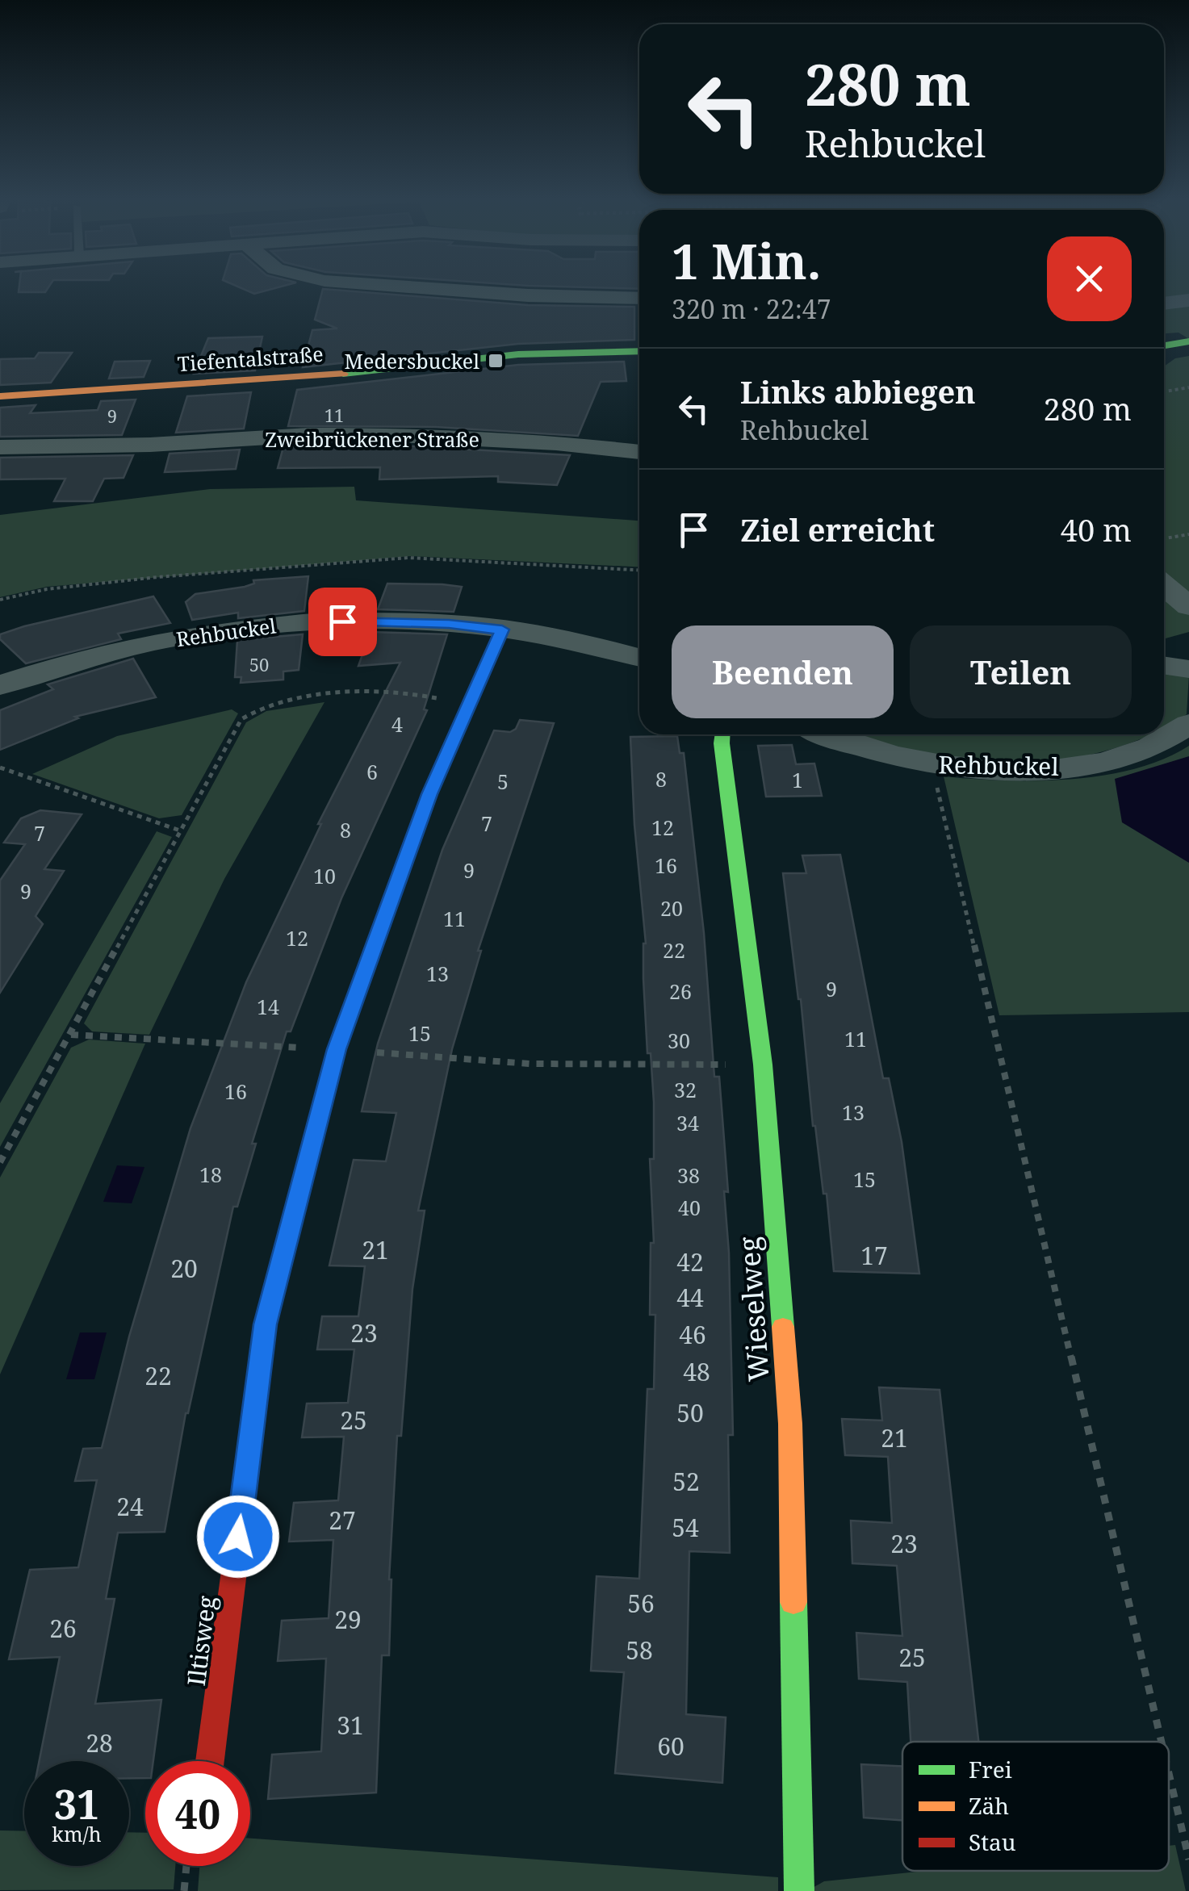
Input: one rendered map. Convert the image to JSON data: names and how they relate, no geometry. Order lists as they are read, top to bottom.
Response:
{
  "streets": {
    "street": [
      "Tiefentalstraße",
      "Zweibrückener Straße",
      "Rehbuckel",
      "Wieselweg",
      "Iltisweg"
    ]
  },
  "crossings": [
    ["Rehbuckel", "Iltisweg"]
  ],
  "places": {
    "transit": ["Medersbuckel"]
  },
  "house_numbers": [
    "11",
    "9",
    "50",
    "4",
    "6",
    "8",
    "1",
    "5",
    "7",
    "12",
    "8",
    "7",
    "16",
    "9",
    "10",
    "9",
    "20",
    "11",
    "12",
    "22",
    "13",
    "9",
    "26",
    "14",
    "15",
    "11",
    "30",
    "32",
    "16",
    "13",
    "34",
    "18",
    "38",
    "15",
    "40",
    "21",
    "17",
    "42",
    "20",
    "44",
    "23",
    "46",
    "48",
    "22",
    "50",
    "25",
    "21",
    "52",
    "24",
    "27",
    "54",
    "23",
    "56",
    "29",
    "26",
    "58",
    "25",
    "31",
    "28",
    "60"
  ],
  "legend": ["Frei", "Zäh", "Stau"],
  "page": {
    "turn": ["280 m", "Rehbuckel"],
    "heading": ["1 Min.", "320 m · 22:47"],
    "list": [
      {
        "name": "Links abbiegen",
        "note": "Rehbuckel",
        "value": "280 m"
      },
      {
        "name": "Ziel erreicht",
        "value": "40 m"
      }
    ],
    "buttons": ["Beenden", "Teilen"],
    "speed": "31 km/h",
    "limit": "40"
  }
}
